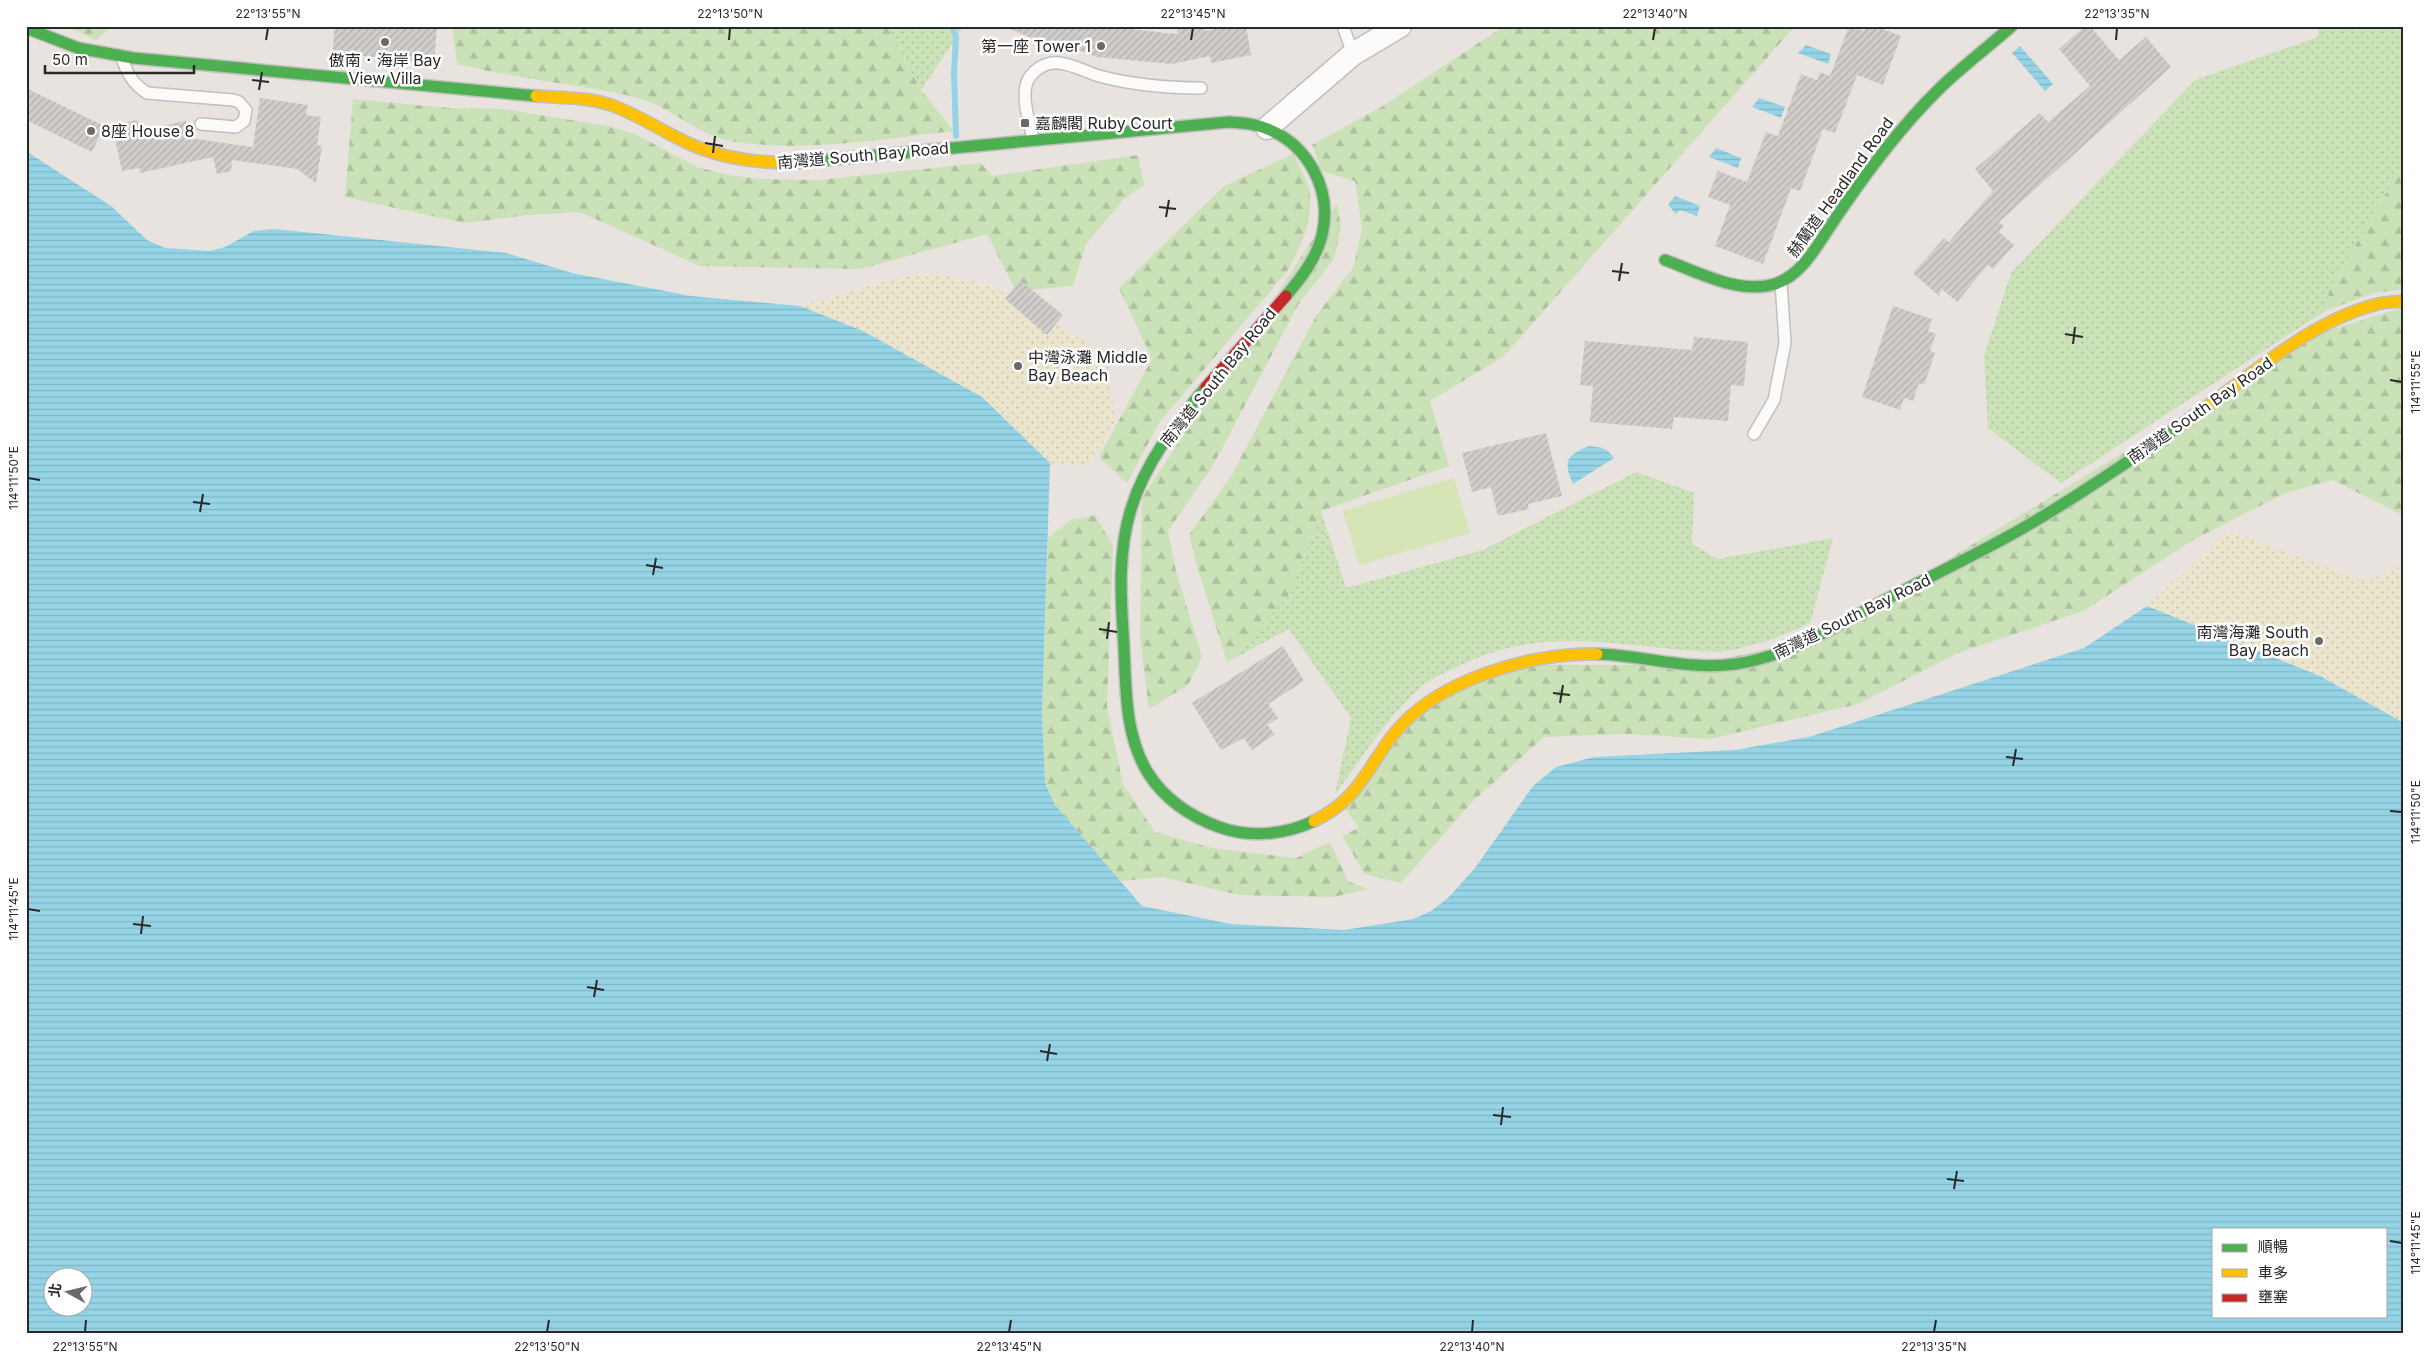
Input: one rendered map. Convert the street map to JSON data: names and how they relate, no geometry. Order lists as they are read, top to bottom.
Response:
{
  "streets": {
    "street": ["南灣道 South Bay Road", "赫蘭道 Headland Road"]
  },
  "places": {
    "other": [
      "傲南．海岸 Bay View Villa",
      "第一座 Tower 1",
      "8座 House 8",
      "中灣泳灘 Middle Bay Beach",
      "南灣海灘 South Bay Beach"
    ],
    "transit": ["嘉麟閣 Ruby Court"]
  },
  "legend": ["順暢", "車多", "壅塞"],
  "scale_bar": "50 m",
  "north": "left",
  "coordinates": [
    "22°13'55\"N",
    "22°13'50\"N",
    "22°13'45\"N",
    "22°13'40\"N",
    "22°13'35\"N",
    "114°11'55\"E",
    "114°11'50\"E",
    "114°11'45\"E"
  ]
}
